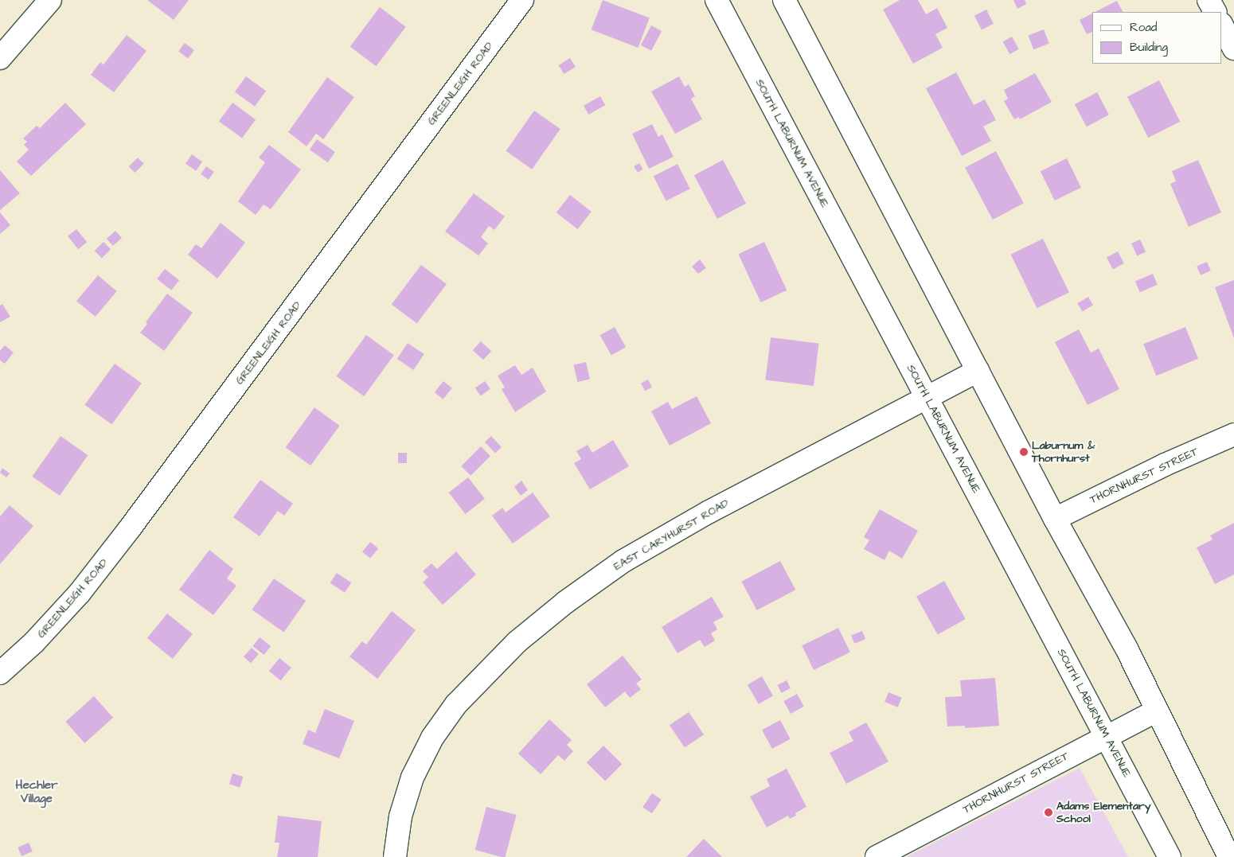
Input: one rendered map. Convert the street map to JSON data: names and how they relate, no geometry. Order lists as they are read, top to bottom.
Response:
{
  "streets": {
    "street": [
      "GREENLEIGH ROAD",
      "SOUTH LABURNUM AVENUE",
      "THORNHURST STREET",
      "EAST CARYHURST ROAD"
    ]
  },
  "crossings": [
    ["SOUTH LABURNUM AVENUE", "THORNHURST STREET"],
    ["SOUTH LABURNUM AVENUE", "EAST CARYHURST ROAD"]
  ],
  "districts": ["Hechler Village"],
  "places": ["Laburnum & Thornhurst", "Adams Elementary School"],
  "legend": ["Road", "Building"]
}
